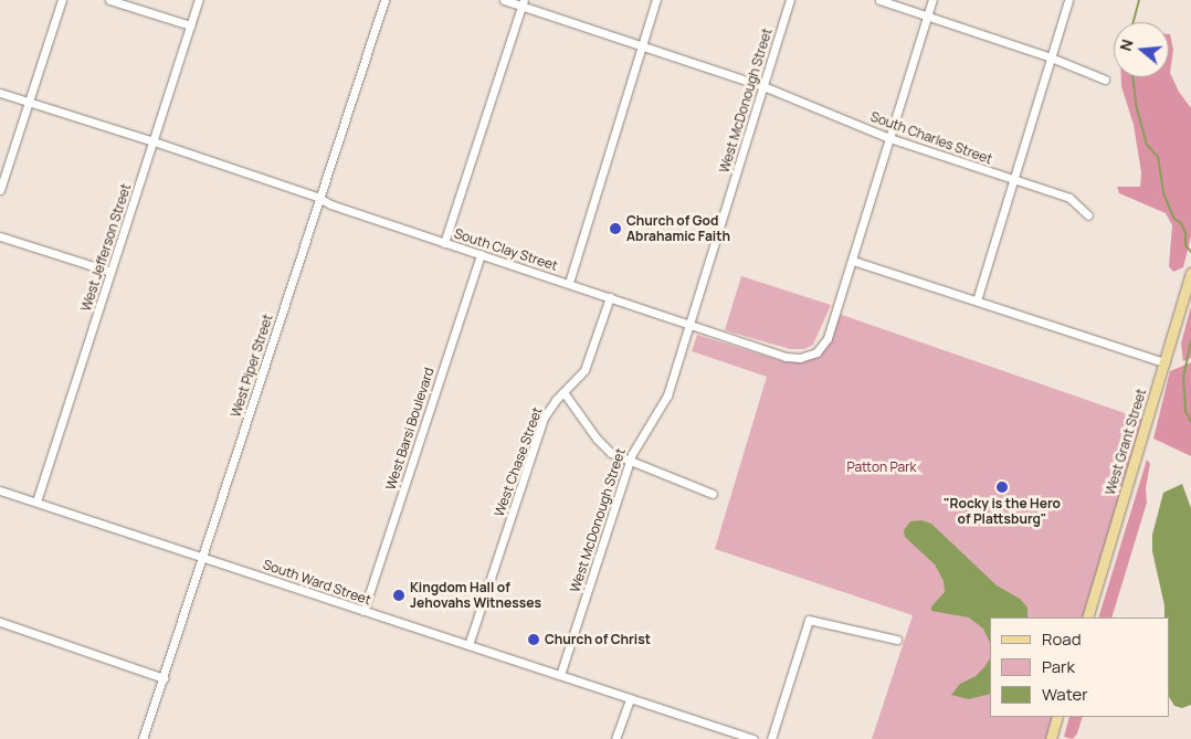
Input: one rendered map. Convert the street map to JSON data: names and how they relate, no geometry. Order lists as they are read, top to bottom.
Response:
{
  "streets": {
    "main road": ["West Grant Street"],
    "street": [
      "West McDonough Street",
      "South Charles Street",
      "West Jefferson Street",
      "South Clay Street",
      "West Piper Street",
      "West Barsi Boulevard",
      "West Chase Street",
      "South Ward Street"
    ]
  },
  "crossings": [
    ["West McDonough Street", "South Charles Street"],
    ["West McDonough Street", "South Clay Street"],
    ["West McDonough Street", "South Ward Street"],
    ["South Charles Street", "South Clay Street"],
    ["West Jefferson Street", "South Clay Street"],
    ["West Jefferson Street", "South Ward Street"],
    ["South Clay Street", "West Piper Street"],
    ["South Clay Street", "West Barsi Boulevard"],
    ["South Clay Street", "West Chase Street"],
    ["West Piper Street", "South Ward Street"],
    ["West Barsi Boulevard", "South Ward Street"],
    ["West Chase Street", "South Ward Street"]
  ],
  "parks": ["Patton Park"],
  "places": [
    "Church of God Abrahamic Faith",
    "\"Rocky is the Hero of Plattsburg\"",
    "Kingdom Hall of Jehovahs Witnesses",
    "Church of Christ"
  ],
  "legend": ["Road", "Park", "Water"],
  "north": "left"
}
